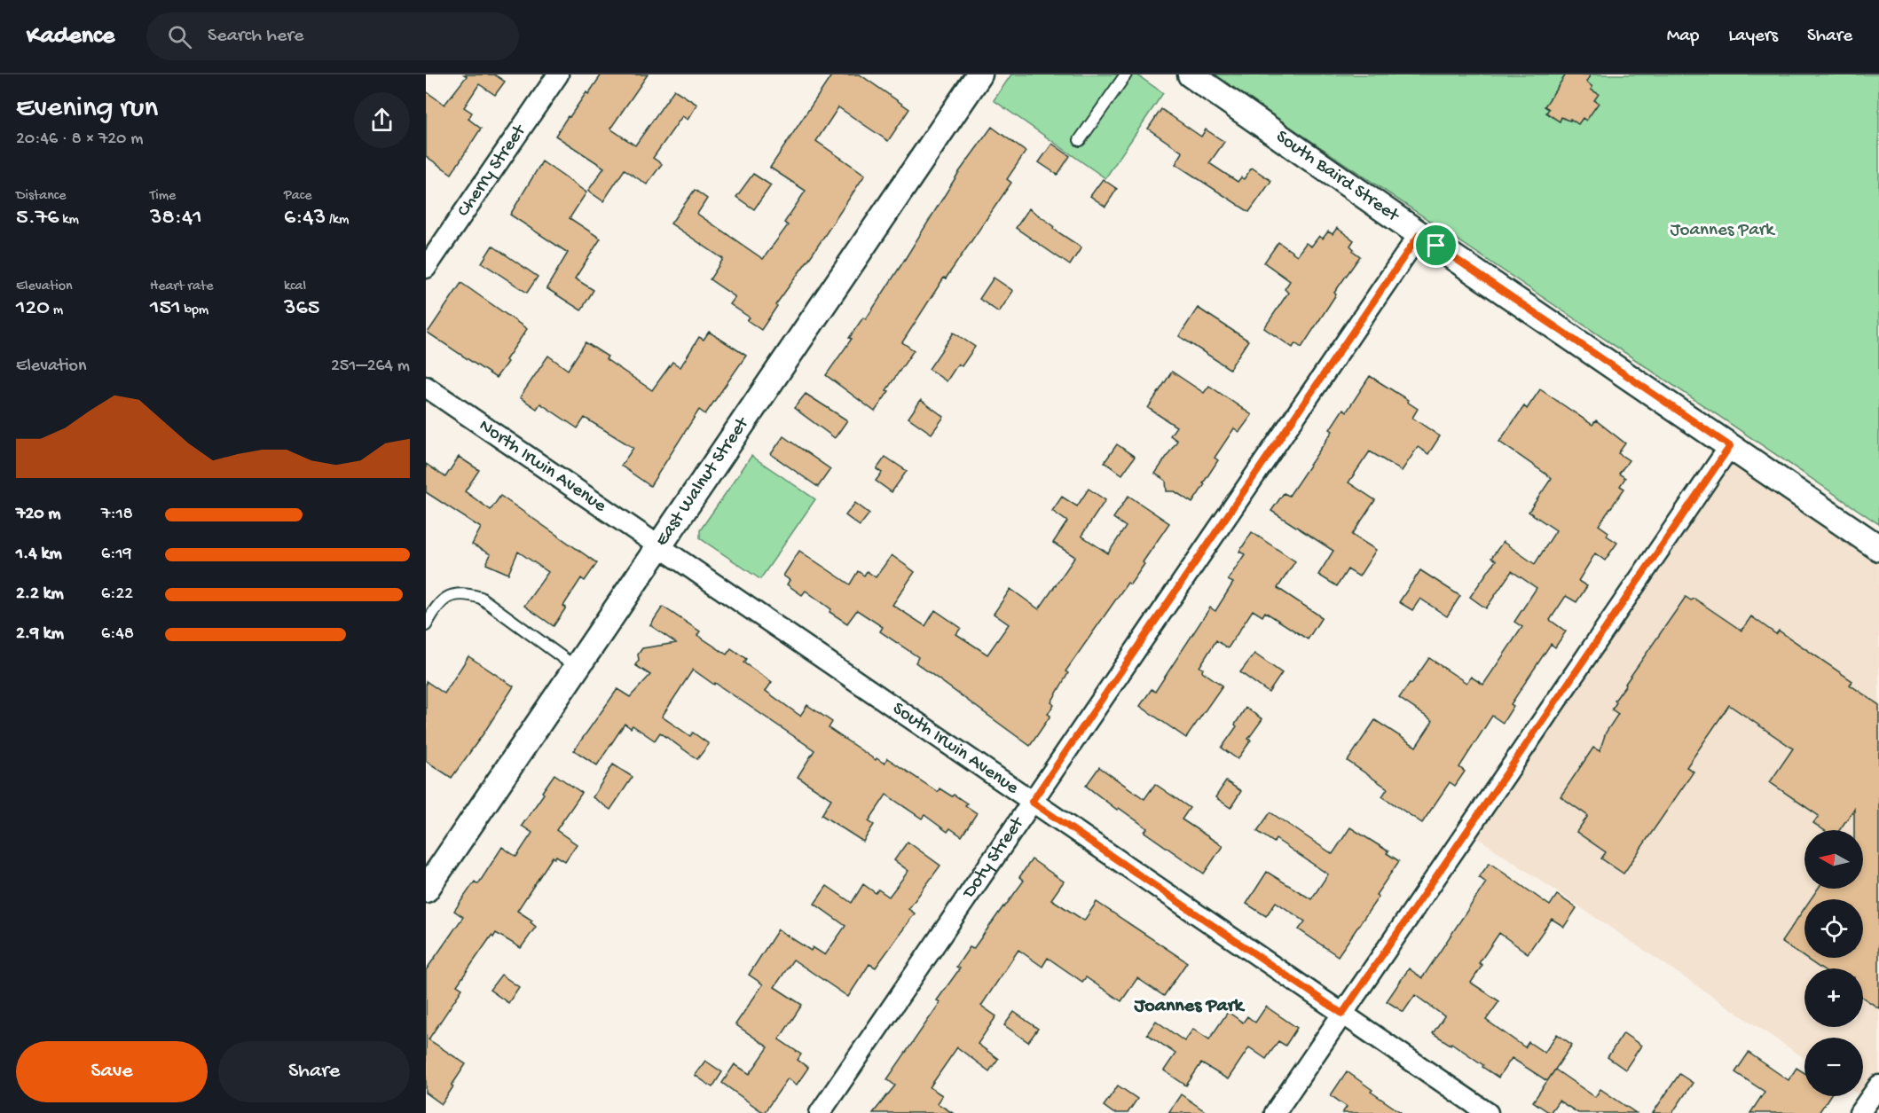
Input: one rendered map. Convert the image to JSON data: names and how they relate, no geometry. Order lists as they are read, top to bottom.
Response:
{
  "streets": {
    "street": [
      "Cherry Street",
      "South Baird Street",
      "North Irwin Avenue",
      "East Walnut Street",
      "South Irwin Avenue",
      "Doty Street"
    ]
  },
  "crossings": [
    ["South Baird Street", "Doty Street"],
    ["North Irwin Avenue", "East Walnut Street"],
    ["North Irwin Avenue", "South Irwin Avenue"],
    ["East Walnut Street", "South Irwin Avenue"],
    ["South Irwin Avenue", "Doty Street"]
  ],
  "districts": ["Joannes Park"],
  "parks": ["Joannes Park"],
  "north": "left",
  "page": {
    "header": "Kadence",
    "search": "Search here",
    "nav": ["Map", "Layers", "Share"],
    "heading": ["Evening run", "20:46 · 8 × 720 m"],
    "stats": [
      ["Distance", "5.76 km"],
      ["Time", "38:41"],
      ["Pace", "6:43 /km"],
      ["Elevation", "120 m"],
      ["Heart rate", "151 bpm"],
      ["kcal", "365"]
    ],
    "chart": ["Elevation", "251–264 m"],
    "list": [
      {
        "name": "720 m",
        "note": "7:18"
      },
      {
        "name": "1.4 km",
        "note": "6:19"
      },
      {
        "name": "2.2 km",
        "note": "6:22"
      },
      {
        "name": "2.9 km",
        "note": "6:48"
      }
    ],
    "map_buttons": ["+", "−"],
    "buttons": ["Save", "Share"]
  }
}
